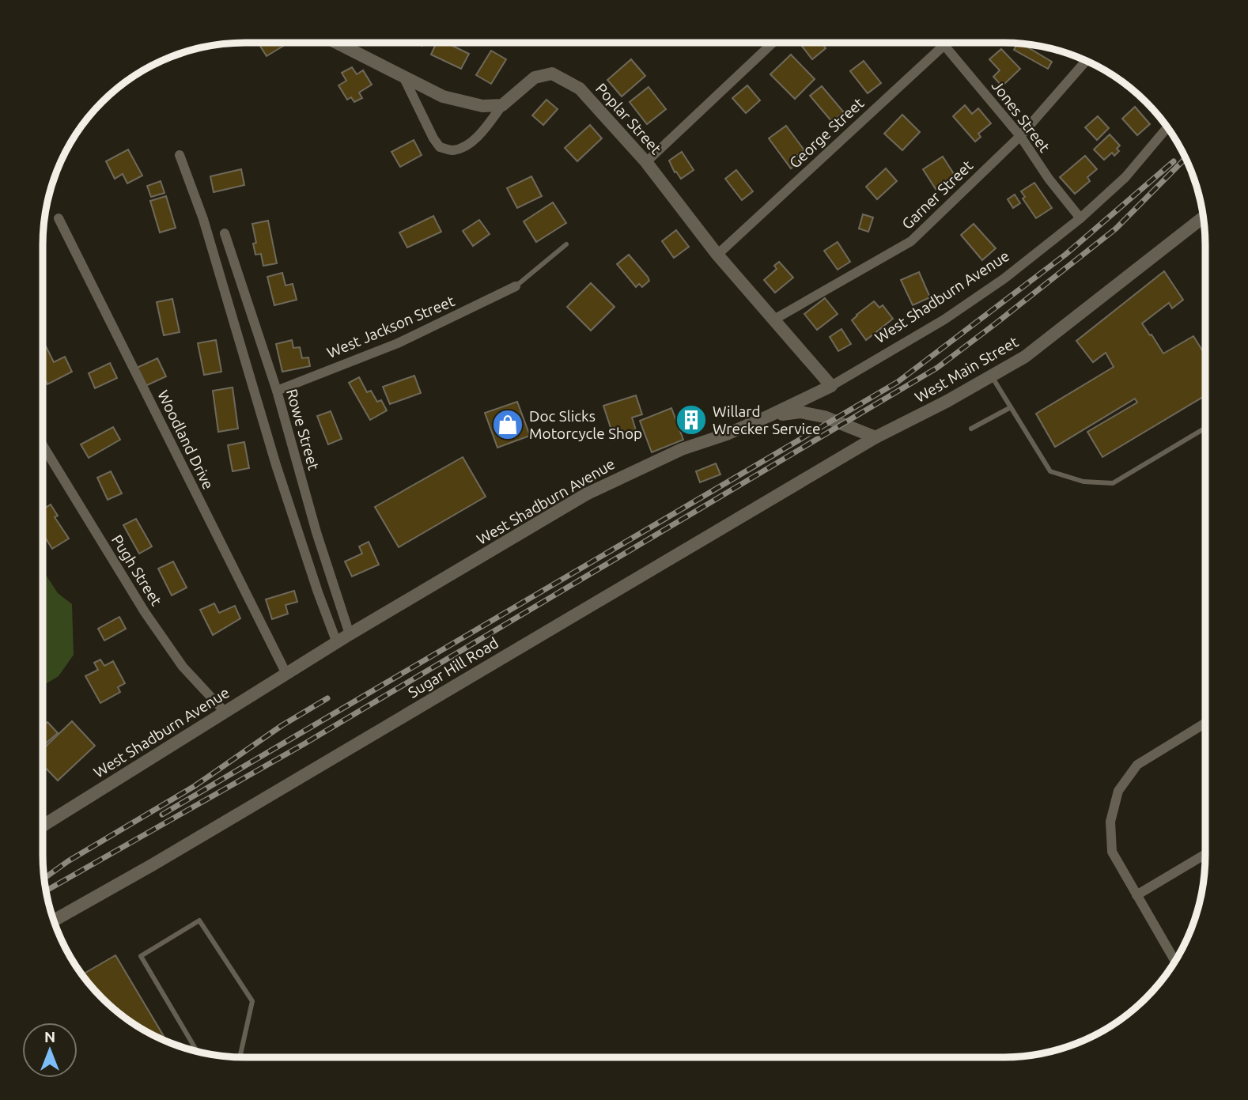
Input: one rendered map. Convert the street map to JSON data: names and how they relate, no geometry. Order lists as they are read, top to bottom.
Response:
{
  "streets": {
    "street": [
      "Jones Street",
      "Poplar Street",
      "George Street",
      "Garner Street",
      "West Shadburn Avenue",
      "West Jackson Street",
      "West Main Street",
      "Rowe Street",
      "Woodland Drive",
      "Pugh Street",
      "Sugar Hill Road"
    ]
  },
  "crossings": [
    ["Jones Street", "George Street"],
    ["Jones Street", "Garner Street"],
    ["Jones Street", "West Shadburn Avenue"],
    ["Poplar Street", "George Street"],
    ["Poplar Street", "Garner Street"],
    ["Poplar Street", "West Shadburn Avenue"],
    ["West Shadburn Avenue", "Rowe Street"],
    ["West Shadburn Avenue", "Woodland Drive"],
    ["West Shadburn Avenue", "Pugh Street"],
    ["West Jackson Street", "Rowe Street"],
    ["West Main Street", "Sugar Hill Road"]
  ],
  "places": {
    "building": ["Willard Wrecker Service"],
    "shop": ["Doc Slicks Motorcycle Shop"]
  },
  "north": "top"
}
